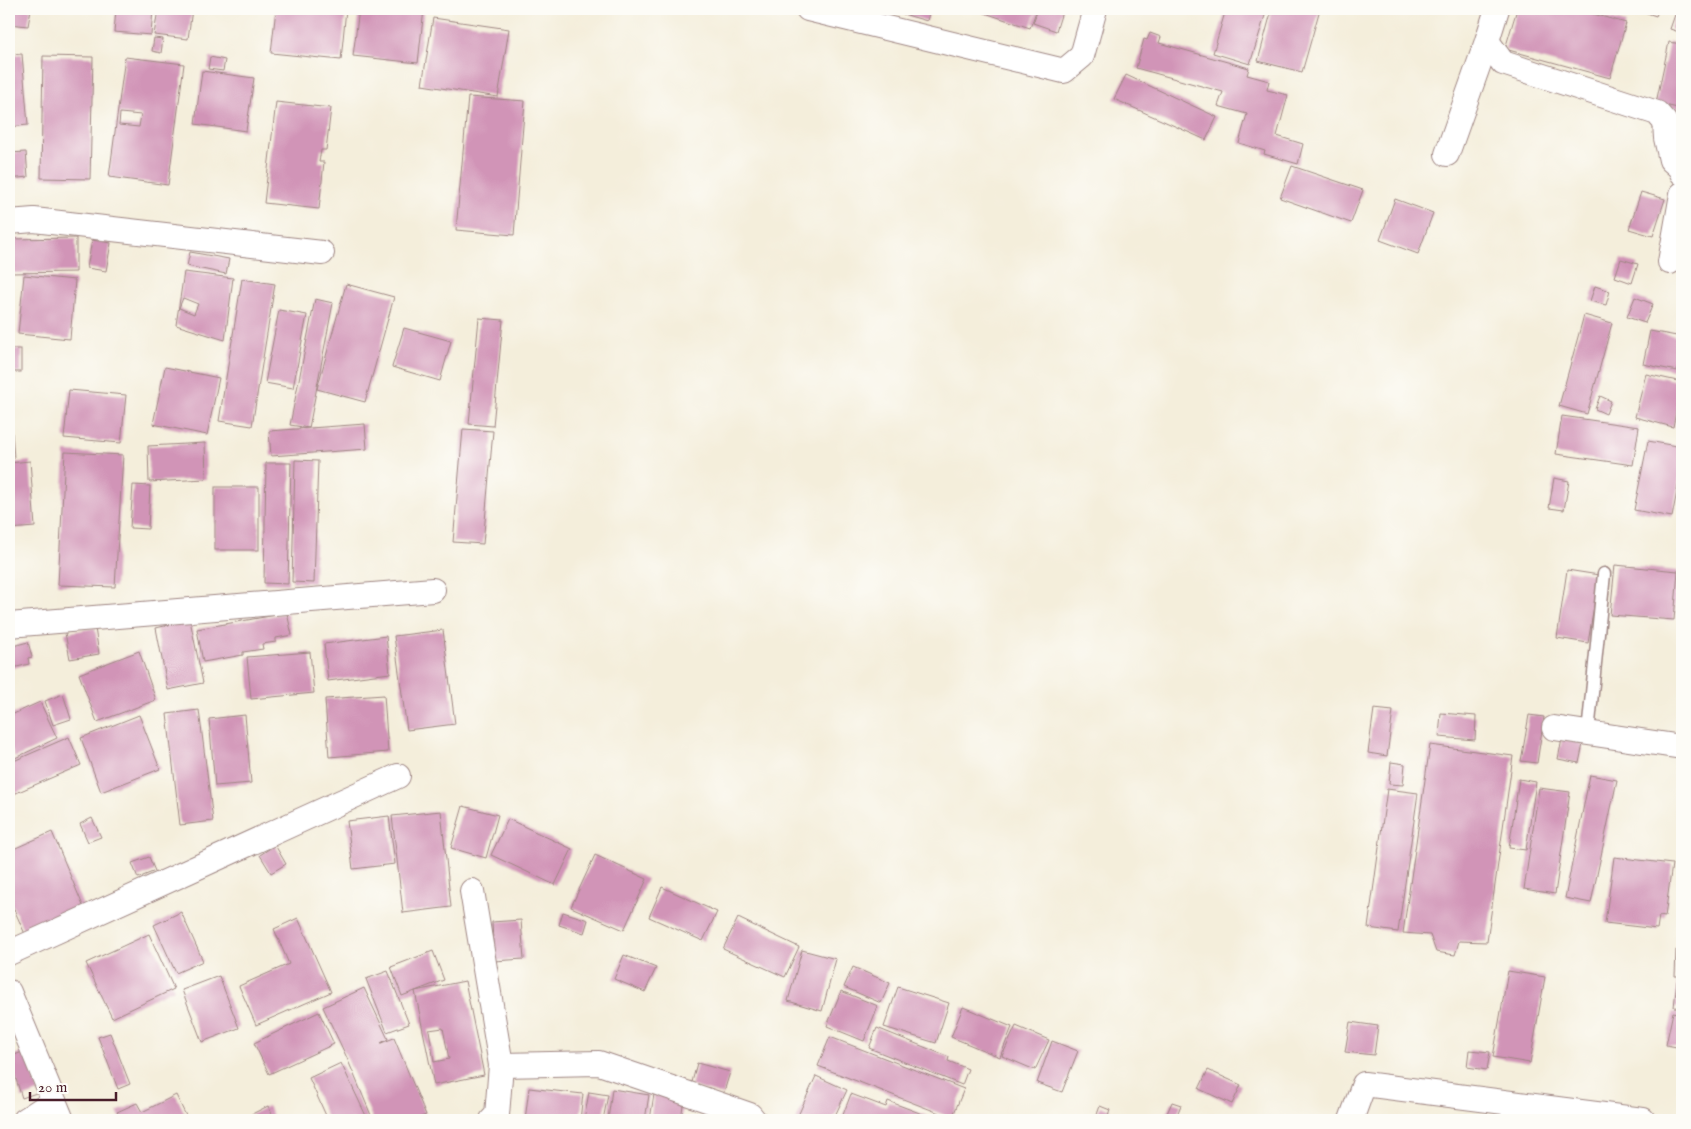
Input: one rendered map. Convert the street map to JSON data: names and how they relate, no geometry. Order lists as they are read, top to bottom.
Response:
{
  "scale_bar": "20 m"
}
